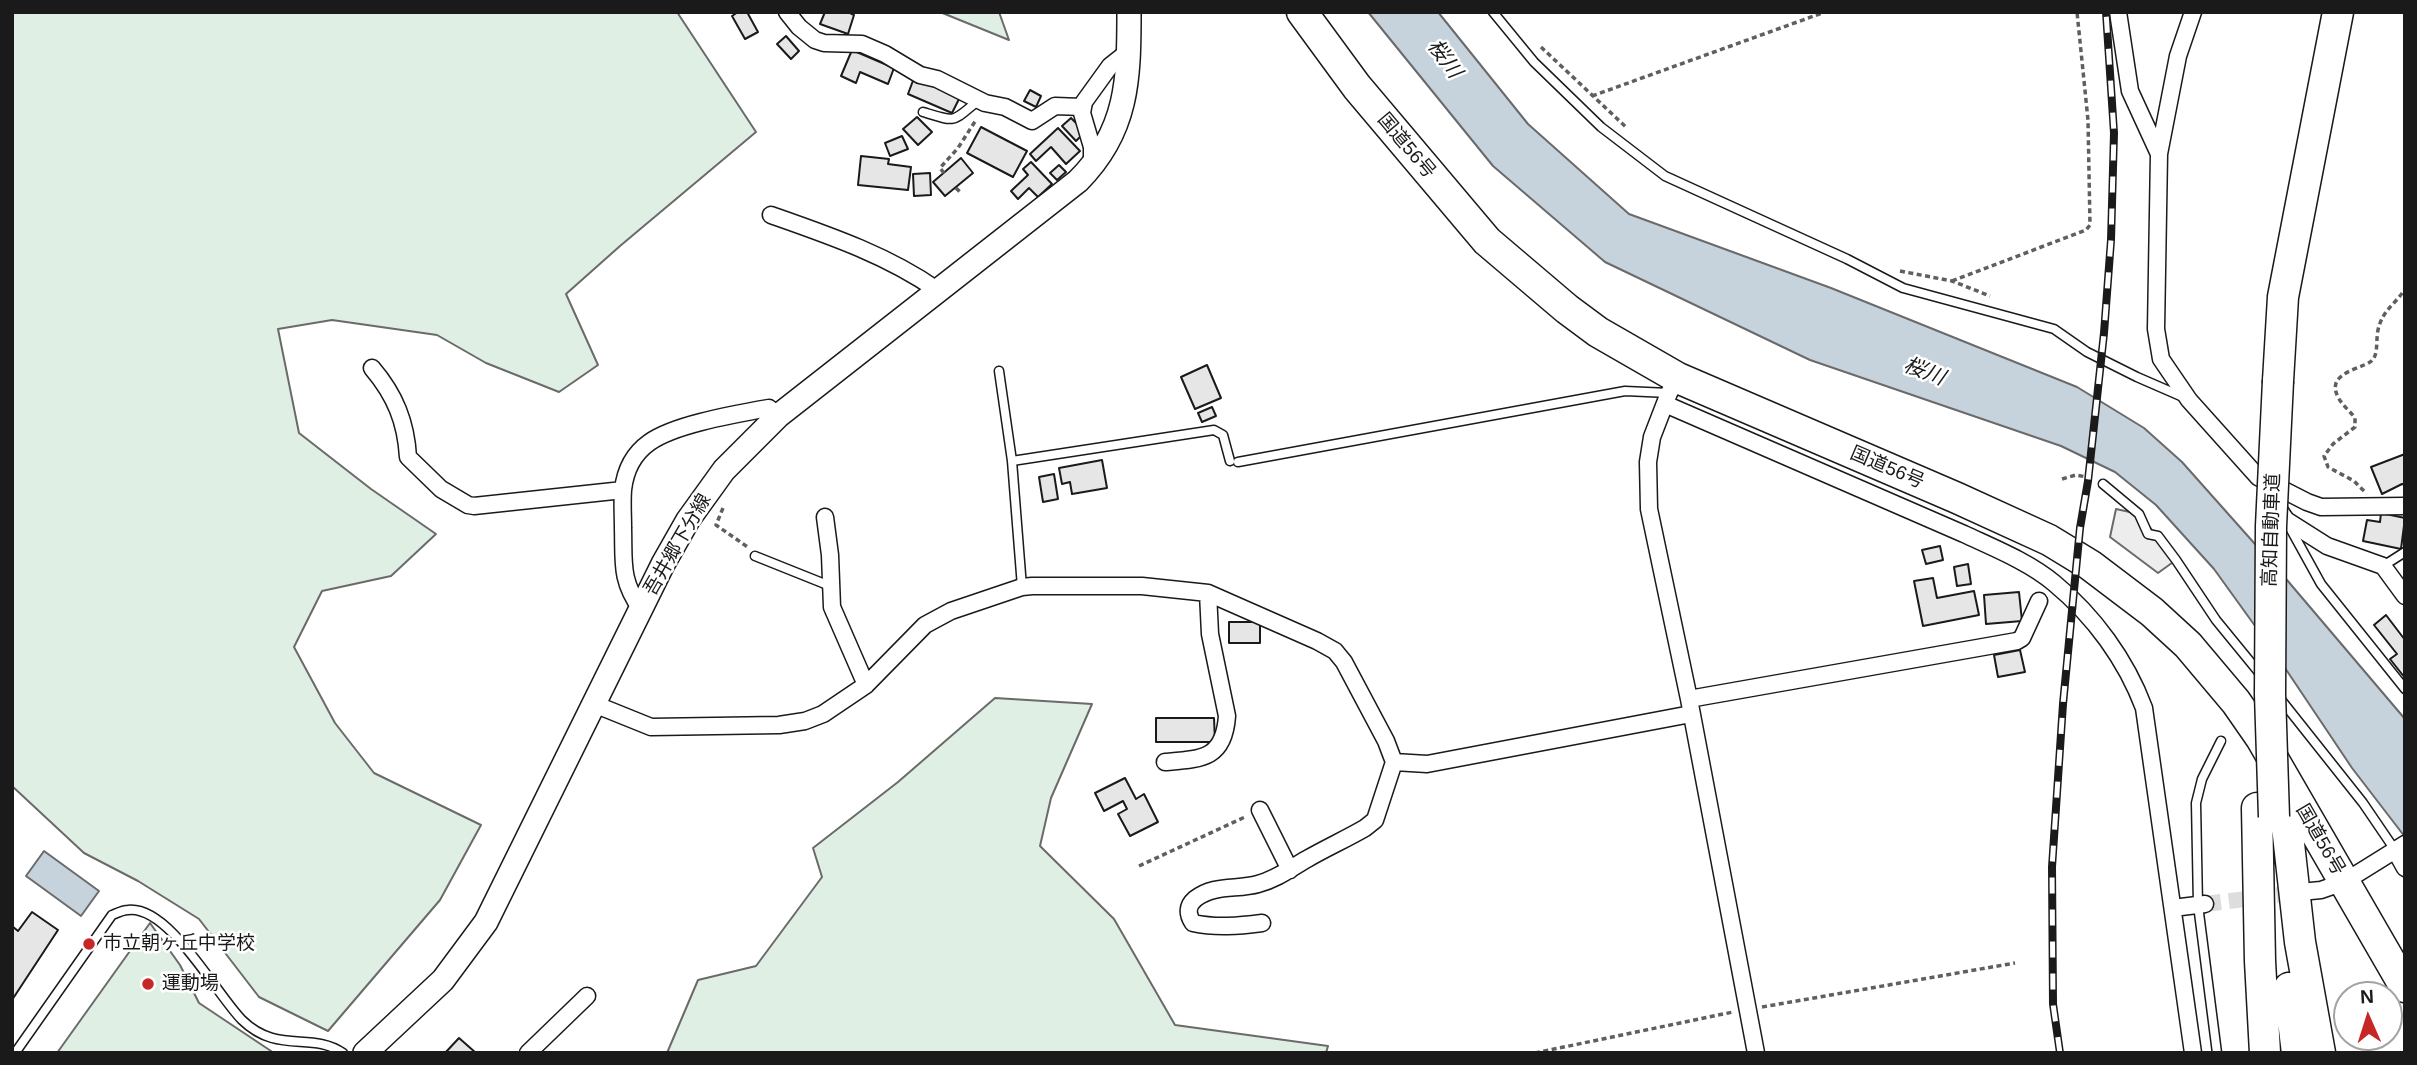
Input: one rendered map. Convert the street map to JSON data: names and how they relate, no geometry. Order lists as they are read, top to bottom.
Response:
{
  "streets": {
    "highway": ["国道56号", "高知自動車道"],
    "main road": ["吾井郷下分線"]
  },
  "water": ["桜川"],
  "places": ["市立朝ヶ丘中学校", "運動場"],
  "north": "top"
}
